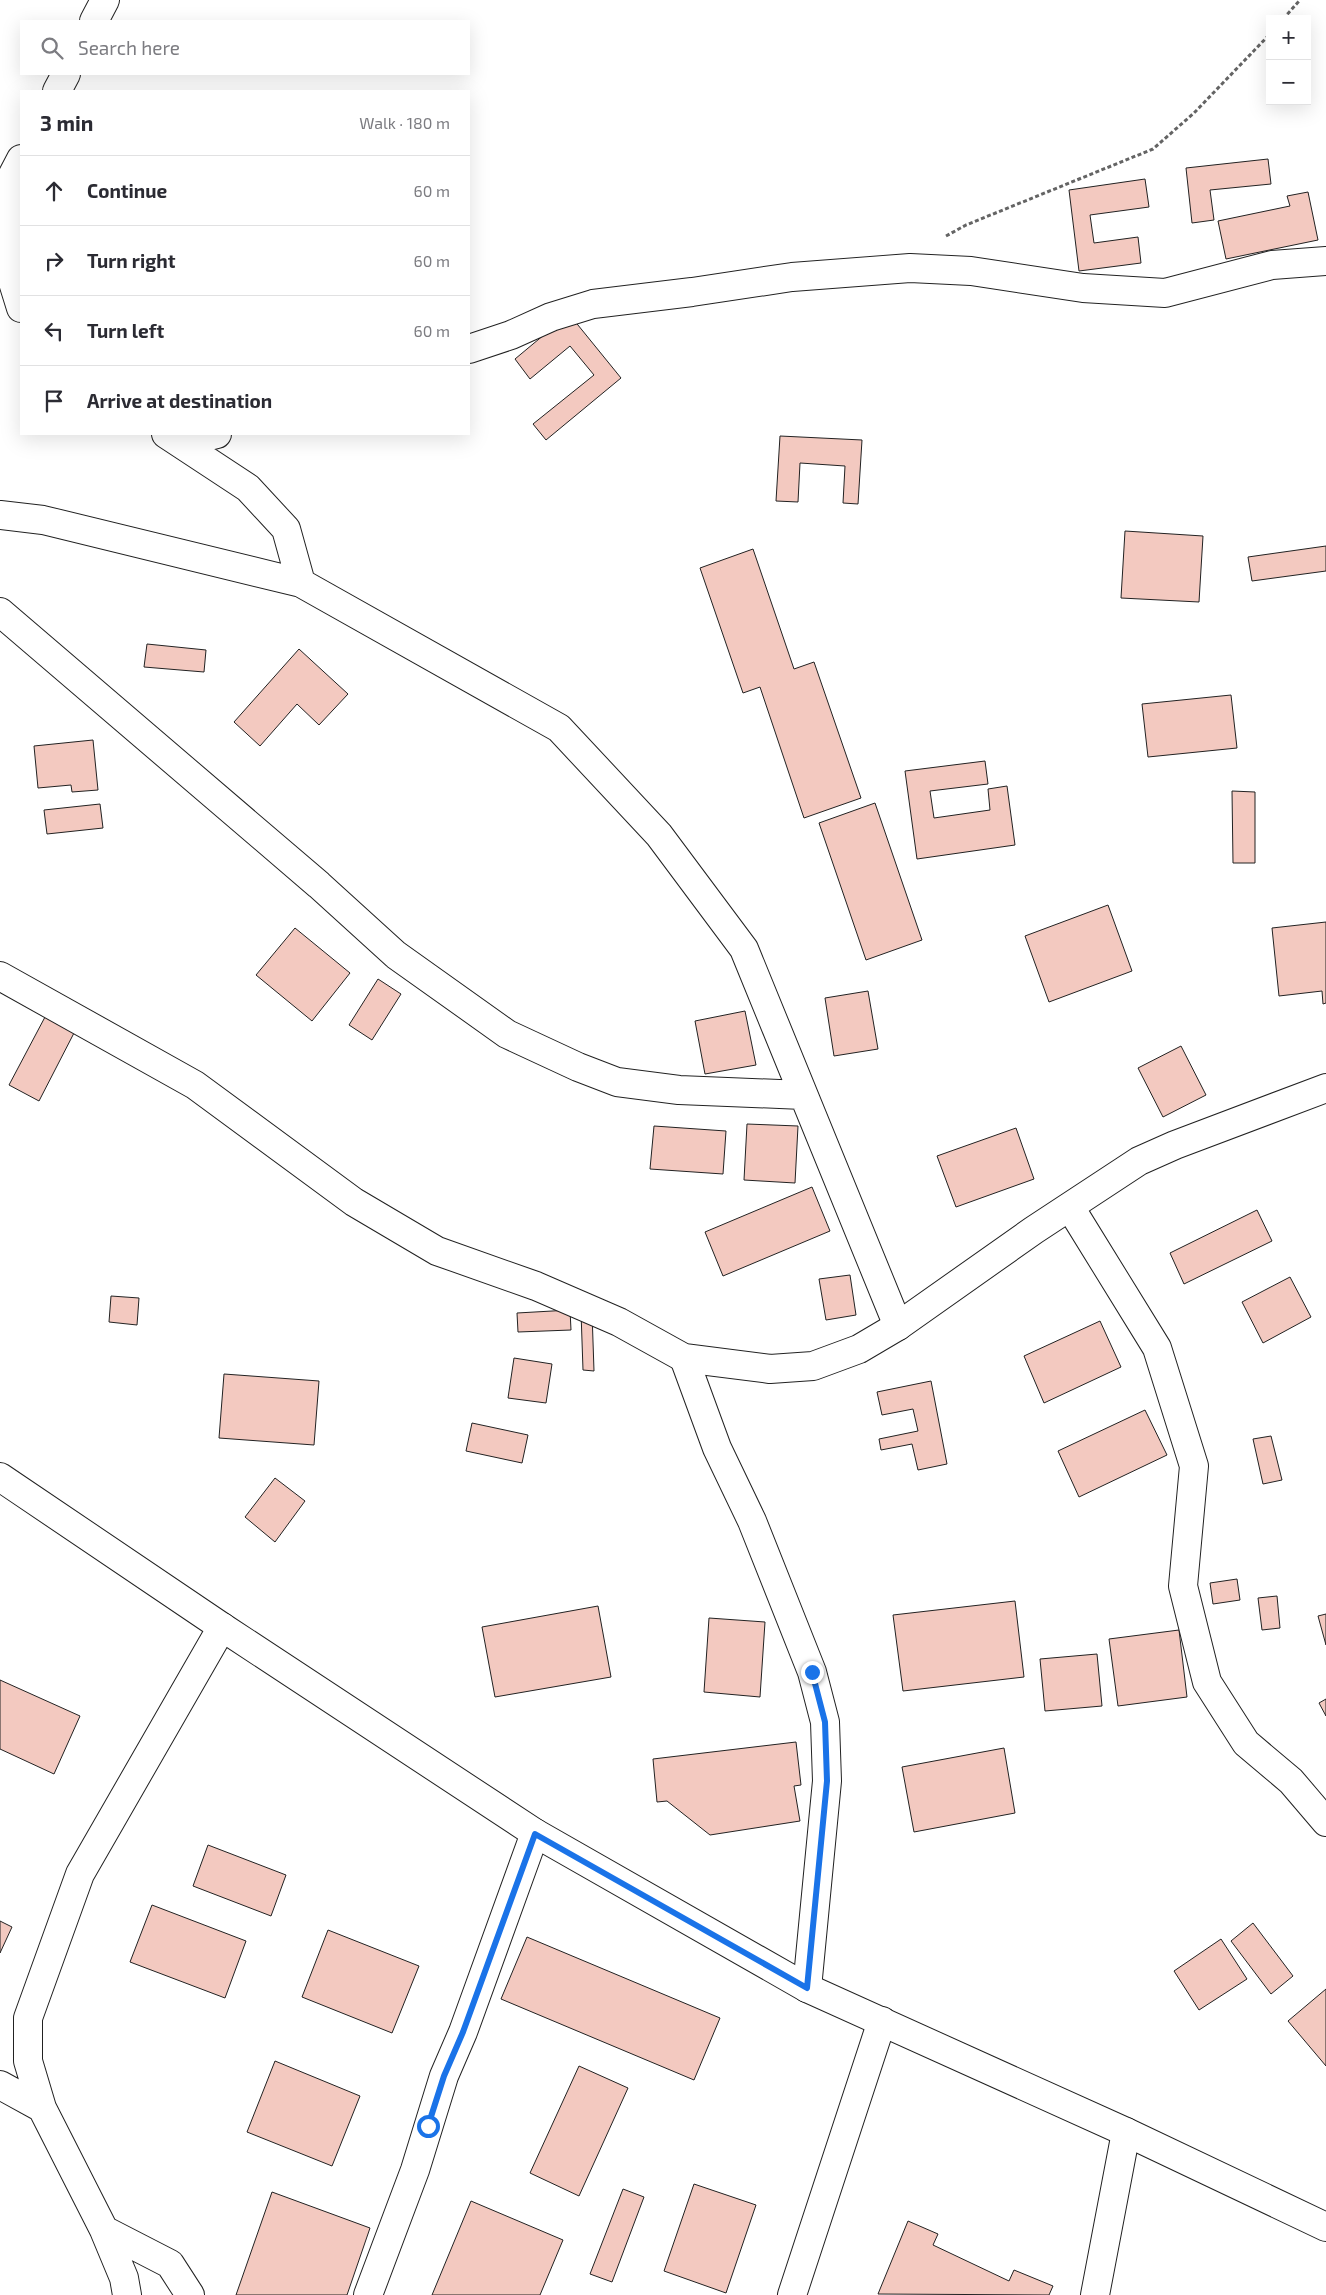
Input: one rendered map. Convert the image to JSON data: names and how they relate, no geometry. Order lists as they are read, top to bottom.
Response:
{
  "page": {
    "map_buttons": ["+", "−"],
    "search": "Search here",
    "heading": ["3 min", "Walk · 180 m"],
    "list": [
      ["Continue", "60 m"],
      ["Turn right", "60 m"],
      ["Turn left", "60 m"],
      "Arrive at destination"
    ]
  }
}
